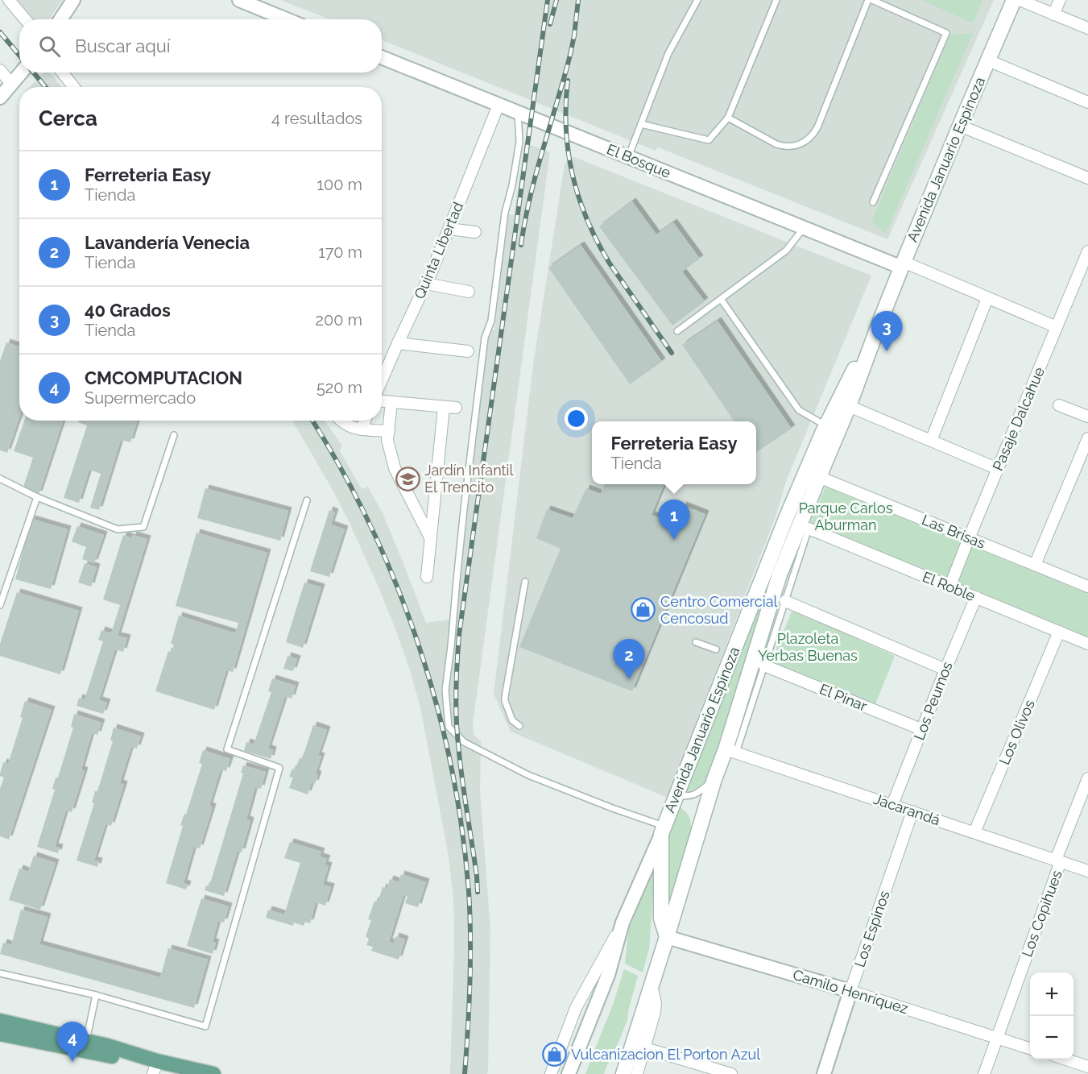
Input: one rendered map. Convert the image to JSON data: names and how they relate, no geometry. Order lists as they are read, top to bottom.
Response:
{
  "streets": {
    "main road": ["Avenida Januario Espinoza"],
    "street": [
      "El Bosque",
      "Quinta Libertad",
      "Pasaje Dalcahue",
      "Las Brisas",
      "El Roble",
      "El Pinar",
      "Los Peumos",
      "Los Olivos",
      "Jacarandá",
      "Los Copihues",
      "Los Espinos",
      "Camilo Henríquez"
    ]
  },
  "crossings": [
    ["Avenida Januario Espinoza", "El Bosque"],
    ["Avenida Januario Espinoza", "Las Brisas"],
    ["Avenida Januario Espinoza", "Jacarandá"],
    ["Avenida Januario Espinoza", "Camilo Henríquez"],
    ["El Bosque", "Quinta Libertad"],
    ["Pasaje Dalcahue", "Las Brisas"],
    ["Pasaje Dalcahue", "El Roble"],
    ["El Roble", "Los Peumos"],
    ["El Roble", "Los Olivos"],
    ["El Pinar", "Los Peumos"],
    ["Los Peumos", "Jacarandá"],
    ["Los Olivos", "Jacarandá"],
    ["Jacarandá", "Los Copihues"],
    ["Jacarandá", "Los Espinos"],
    ["Los Copihues", "Camilo Henríquez"],
    ["Los Espinos", "Camilo Henríquez"]
  ],
  "parks": ["Parque Carlos Aburman", "Plazoleta Yerbas Buenas"],
  "places": {
    "school or university": ["Jardín Infantil El Trencito"],
    "shop": ["Centro Comercial Cencosud", "Vulcanizacion El Porton Azul"]
  },
  "page": {
    "search": "Buscar aquí",
    "heading": ["Cerca", "4 resultados"],
    "list": [
      {
        "mark": "1",
        "name": "Ferreteria Easy",
        "note": "Tienda",
        "value": "100 m"
      },
      {
        "mark": "2",
        "name": "Lavandería Venecia",
        "note": "Tienda",
        "value": "170 m"
      },
      {
        "mark": "3",
        "name": "40 Grados",
        "note": "Tienda",
        "value": "200 m"
      },
      {
        "mark": "4",
        "name": "CMCOMPUTACION",
        "note": "Supermercado",
        "value": "520 m"
      }
    ],
    "pins": [
      "3",
      "1",
      "2",
      "4"
    ],
    "popup": ["Ferreteria Easy", "Tienda"],
    "map_buttons": ["+", "−"]
  }
}
